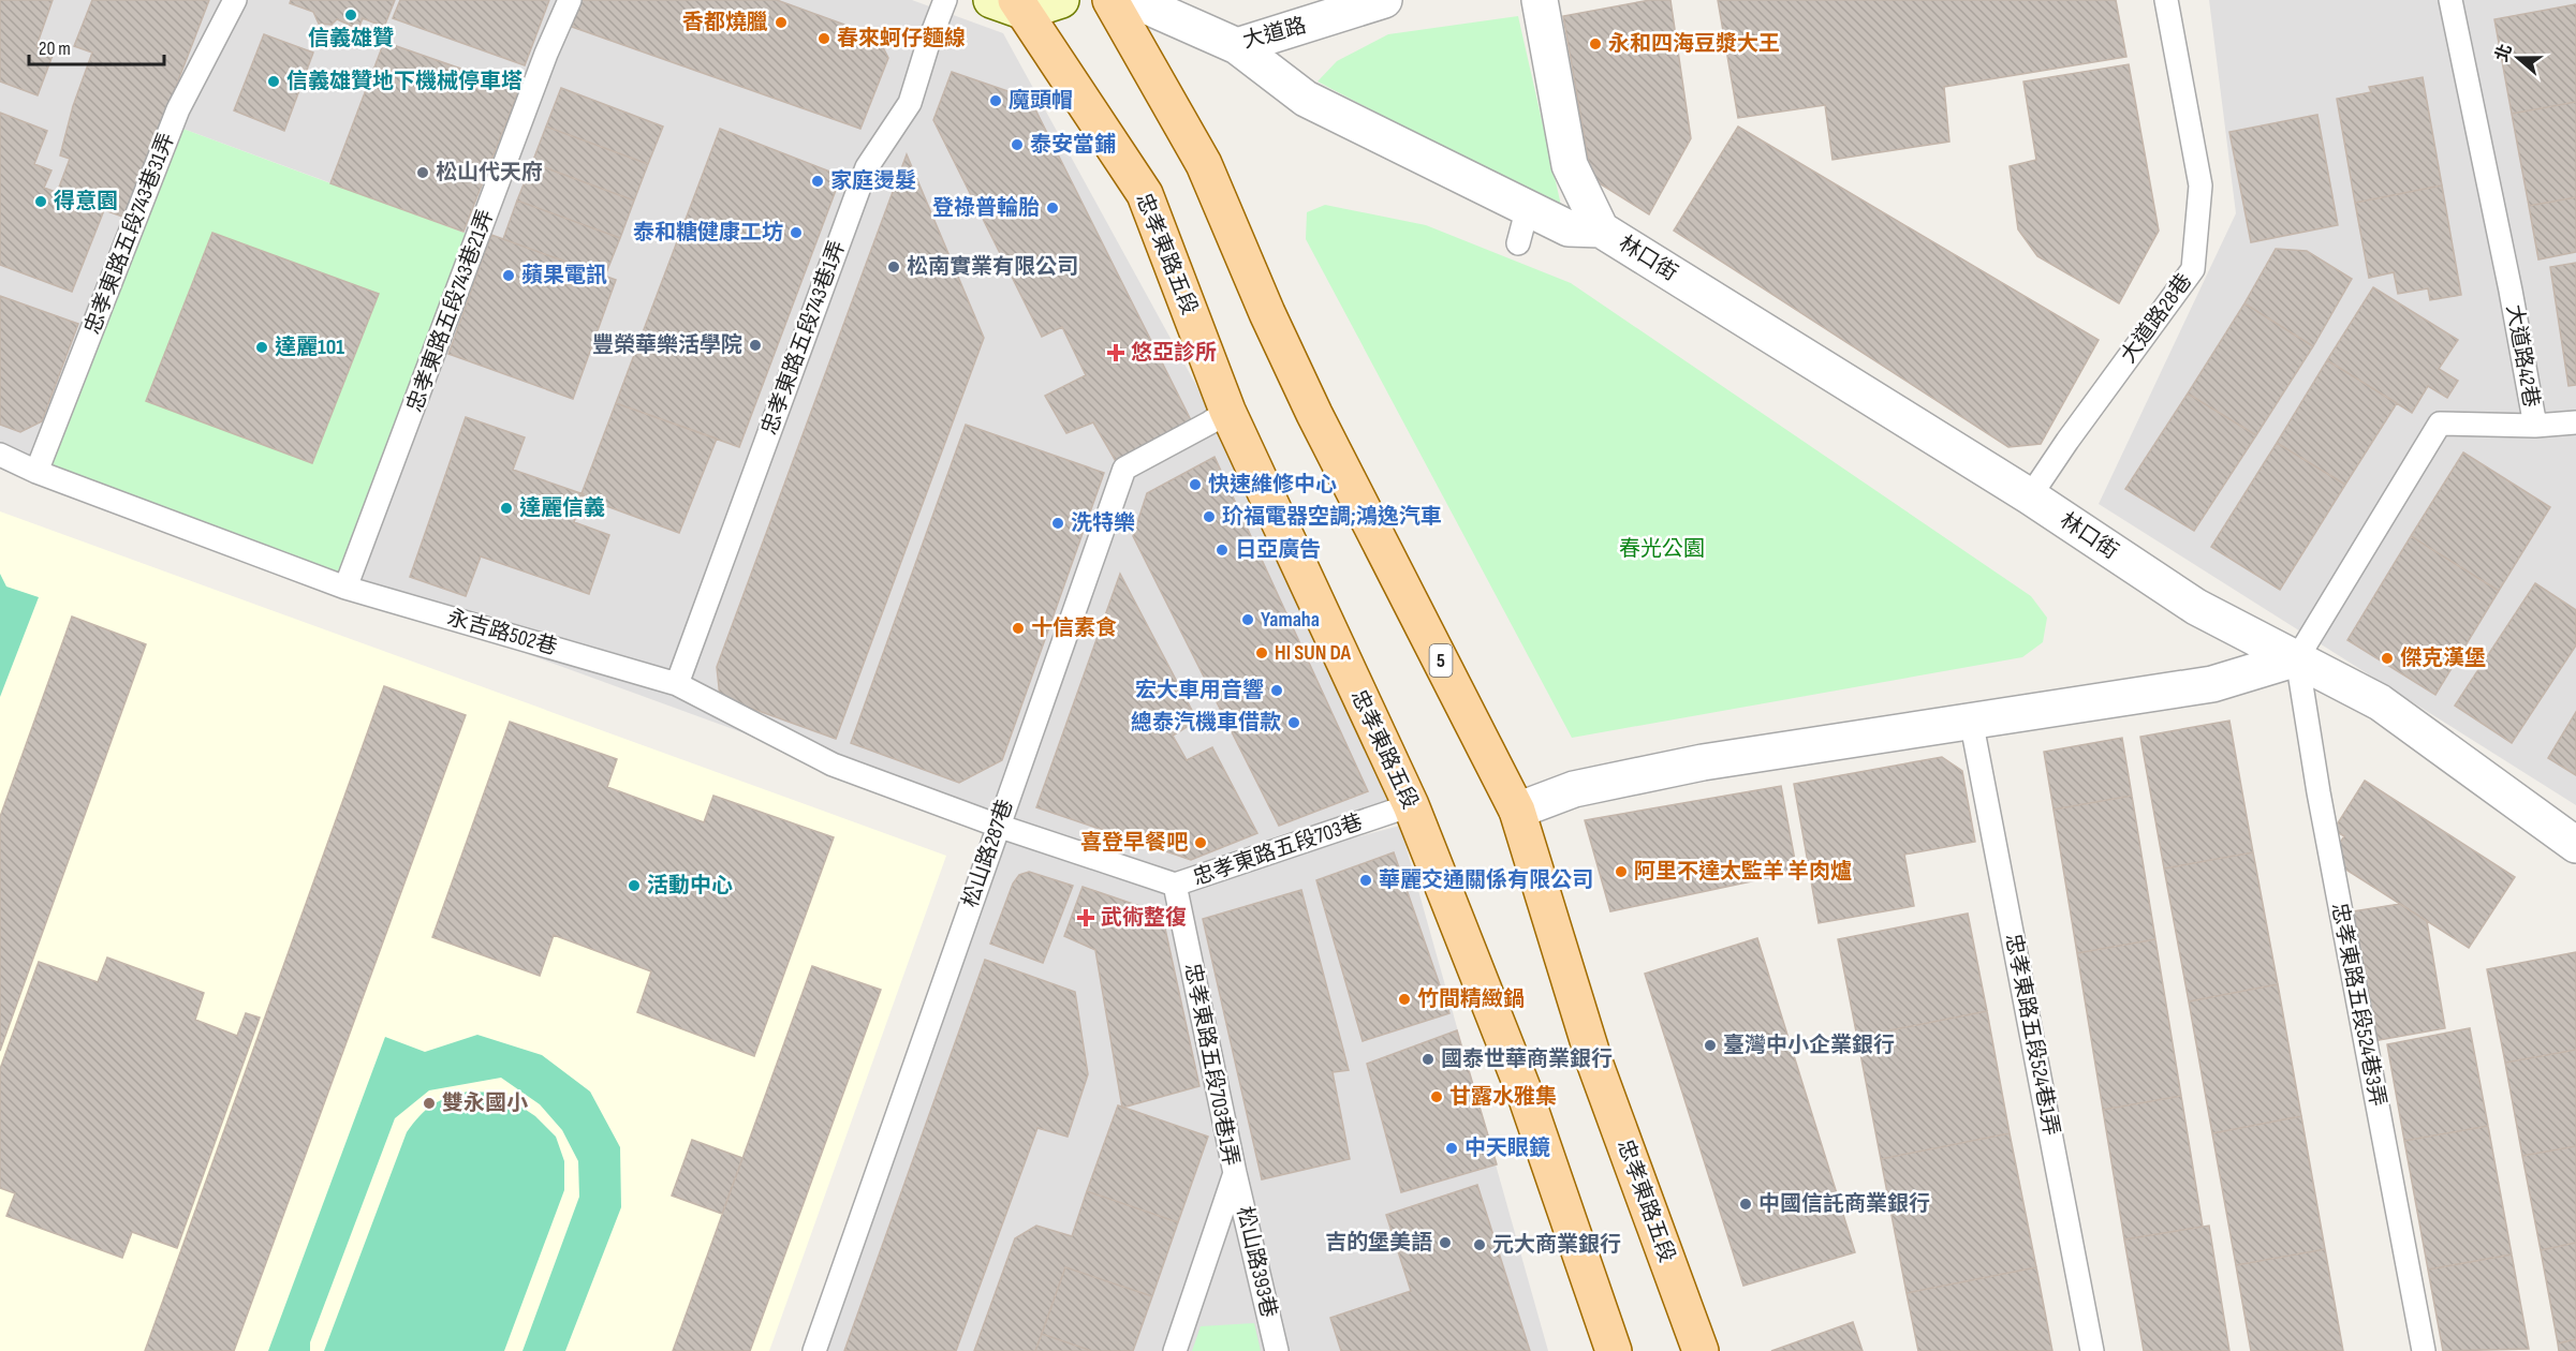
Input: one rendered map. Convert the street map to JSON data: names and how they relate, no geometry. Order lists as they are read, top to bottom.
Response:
{
  "streets": {
    "main road": ["忠孝東路五段", "5"],
    "street": ["大道路", "林口街"],
    "lane": [
      "忠孝東路五段743巷31弄",
      "忠孝東路五段743巷21弄",
      "大道路28巷",
      "忠孝東路五段743巷1弄",
      "大道路42巷",
      "永吉路502巷",
      "忠孝東路五段703巷",
      "松山路287巷",
      "忠孝東路五段524巷3弄",
      "忠孝東路五段524巷1弄",
      "忠孝東路五段703巷1弄",
      "松山路393巷"
    ]
  },
  "crossings": [
    ["大道路", "林口街"],
    ["忠孝東路五段743巷31弄", "永吉路502巷"],
    ["忠孝東路五段", "忠孝東路五段703巷"],
    ["忠孝東路五段", "松山路287巷"],
    ["林口街", "大道路28巷"],
    ["林口街", "大道路42巷"],
    ["林口街", "忠孝東路五段524巷3弄"],
    ["忠孝東路五段743巷21弄", "永吉路502巷"],
    ["忠孝東路五段743巷1弄", "永吉路502巷"],
    ["大道路42巷", "忠孝東路五段524巷3弄"],
    ["永吉路502巷", "忠孝東路五段703巷"],
    ["永吉路502巷", "松山路287巷"],
    ["忠孝東路五段703巷", "松山路287巷"],
    ["忠孝東路五段703巷", "忠孝東路五段703巷1弄"],
    ["忠孝東路五段703巷1弄", "松山路393巷"]
  ],
  "parks": ["春光公園"],
  "places": {
    "other": [
      "信義雄贊",
      "香都燒臘",
      "春來蚵仔麵線",
      "永和四海豆漿大王",
      "信義雄贊地下機械停車塔",
      "魔頭帽",
      "泰安當鋪",
      "松山代天府",
      "家庭燙髮",
      "得意園",
      "登祿普輪胎",
      "泰和糖健康工坊",
      "松南實業有限公司",
      "蘋果電訊",
      "豐榮華樂活學院",
      "達麗101",
      "快速維修中心",
      "達麗信義",
      "玠福電器空調;鴻逸汽車",
      "洗特樂",
      "日亞廣告",
      "Yamaha",
      "十信素食",
      "HI SUN DA",
      "傑克漢堡",
      "宏大車用音響",
      "總泰汽機車借款",
      "喜登早餐吧",
      "阿里不達太監羊 羊肉爐",
      "華麗交通關係有限公司",
      "活動中心",
      "竹間精緻鍋",
      "臺灣中小企業銀行",
      "國泰世華商業銀行",
      "甘露水雅集",
      "雙永國小",
      "中天眼鏡",
      "中國信託商業銀行",
      "吉的堡美語",
      "元大商業銀行"
    ],
    "health": ["悠亞診所", "武術整復"]
  },
  "scale_bar": "20 m",
  "north": "left"
}
